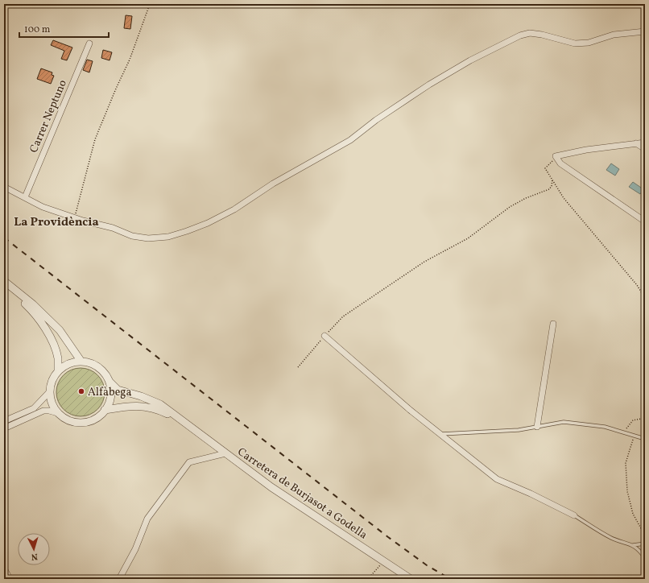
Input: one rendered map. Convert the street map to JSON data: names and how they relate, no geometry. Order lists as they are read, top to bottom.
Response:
{
  "streets": {
    "street": ["Carrer Neptuno", "Carretera de Burjasot a Godella"]
  },
  "districts": ["La Providència"],
  "places": ["Alfàbega"],
  "scale_bar": "100 m",
  "north": "bottom"
}
